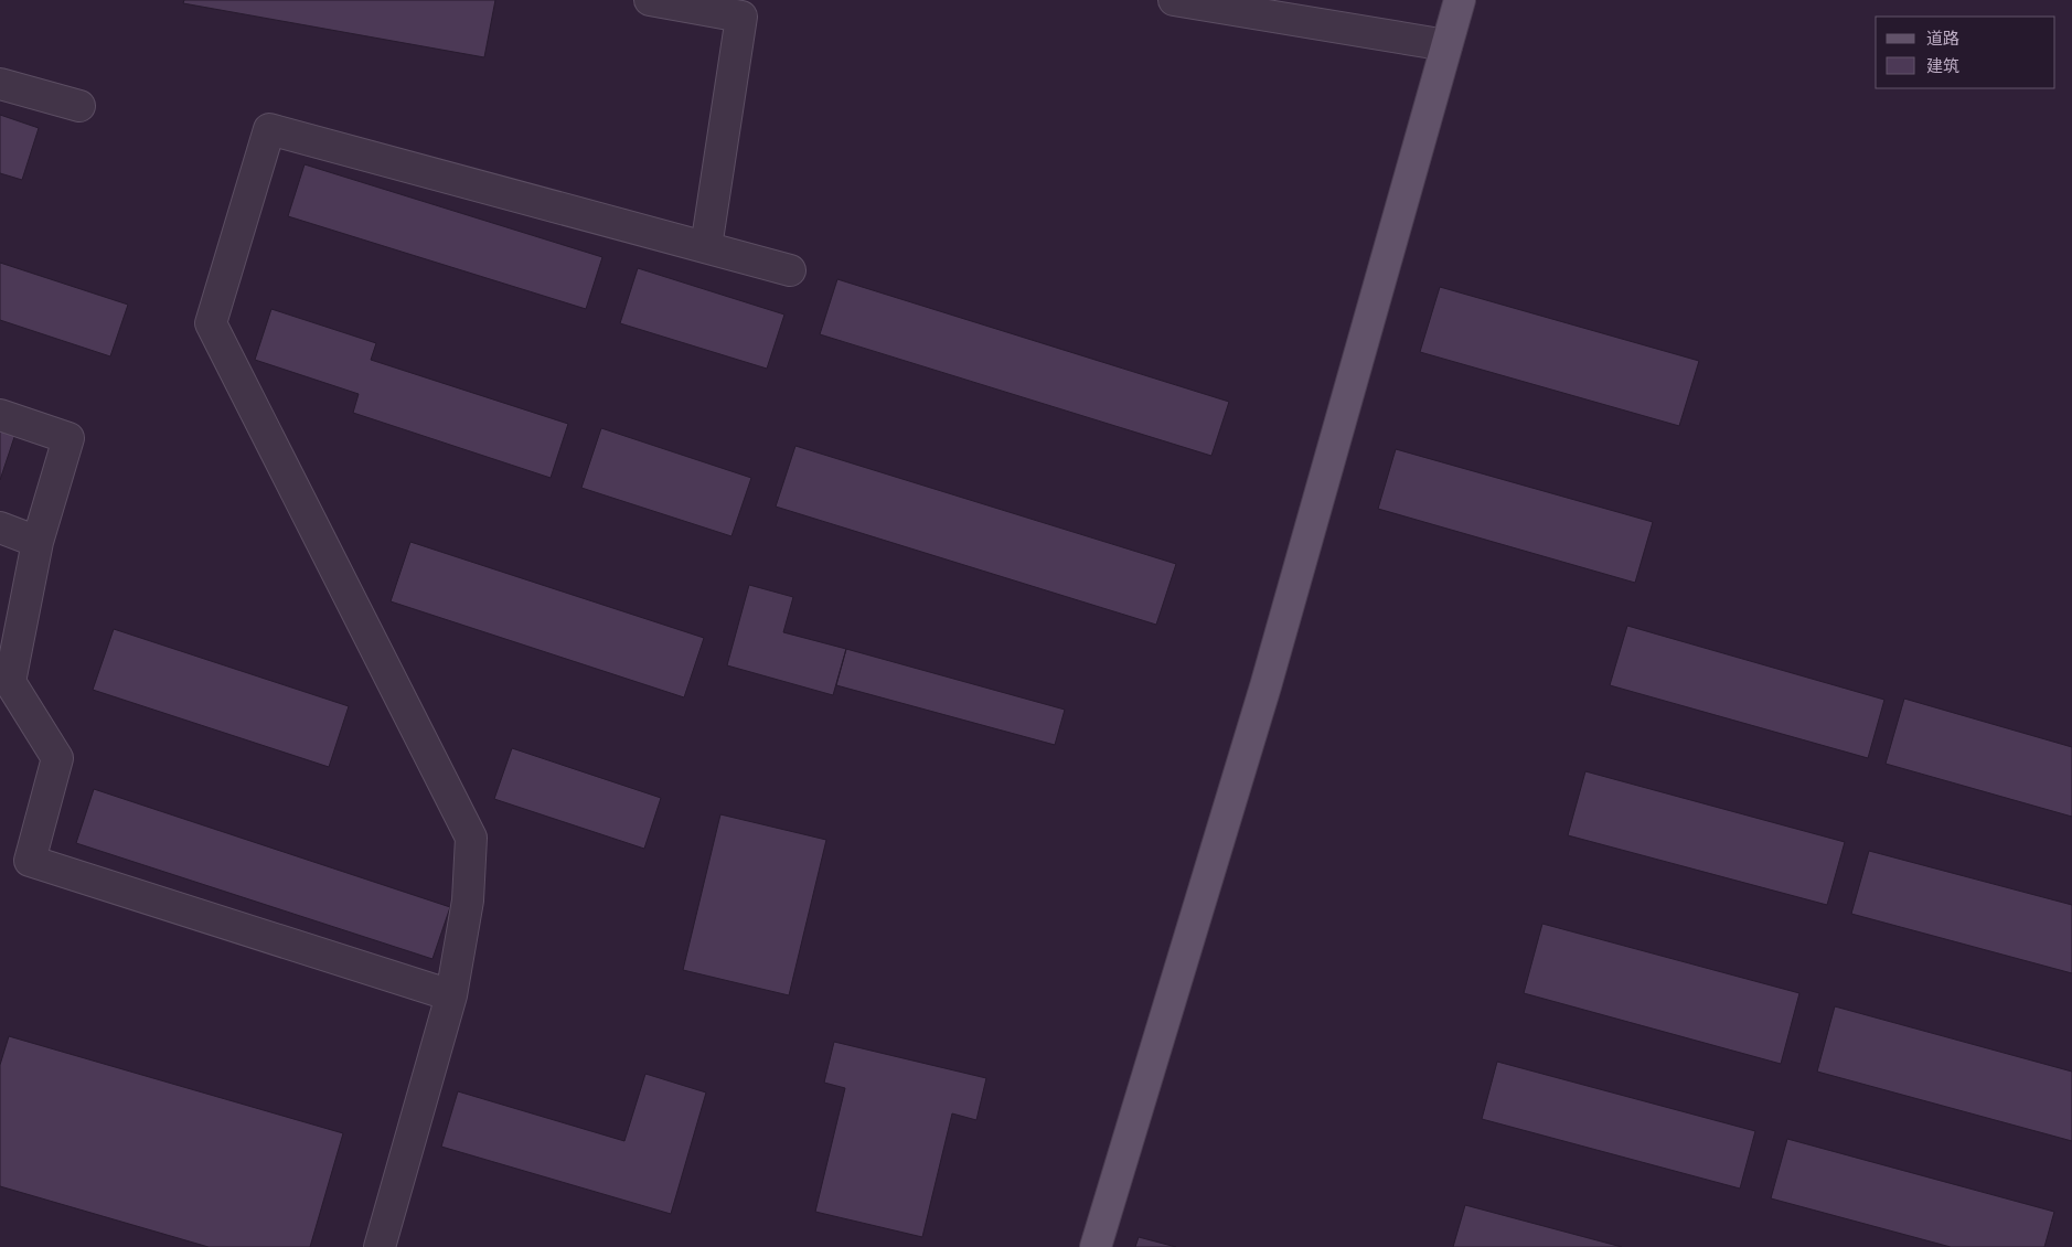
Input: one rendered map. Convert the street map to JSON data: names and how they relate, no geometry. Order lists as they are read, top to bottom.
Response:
{
  "legend": ["道路", "建筑"]
}
